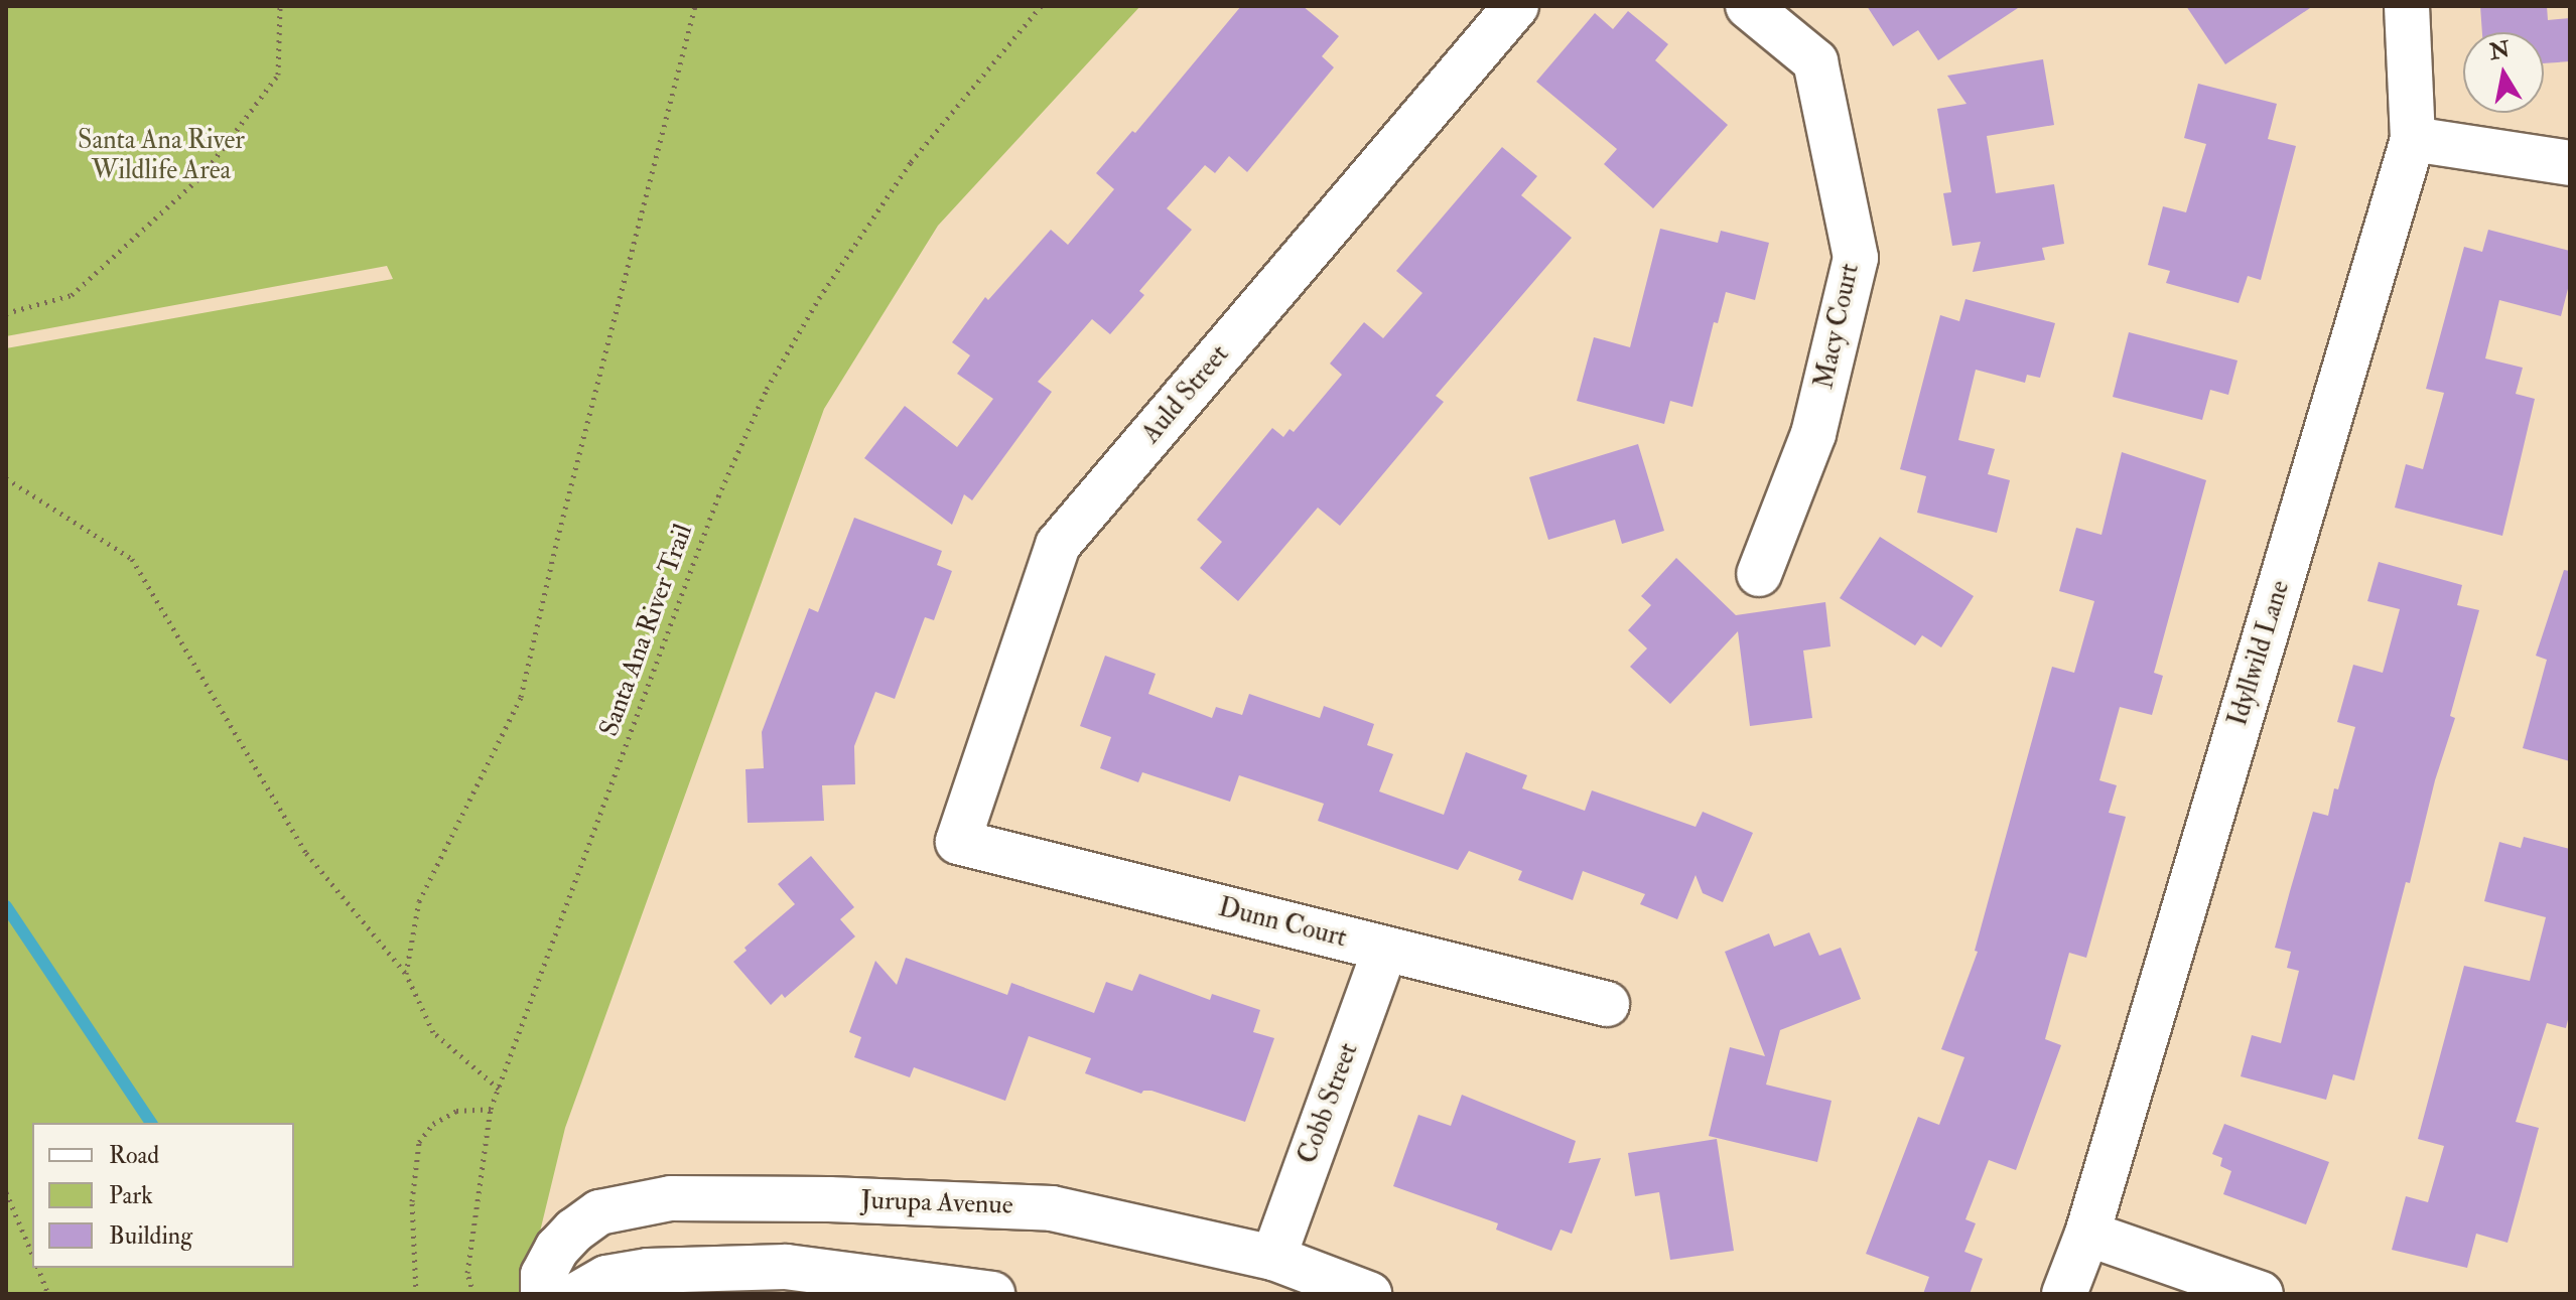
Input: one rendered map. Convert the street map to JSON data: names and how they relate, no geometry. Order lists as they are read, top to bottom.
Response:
{
  "streets": {
    "street": [
      "Macy Court",
      "Auld Street",
      "Idyllwild Lane",
      "Dunn Court",
      "Cobb Street",
      "Jurupa Avenue"
    ],
    "path": ["Santa Ana River Trail"]
  },
  "crossings": [
    ["Auld Street", "Dunn Court"],
    ["Dunn Court", "Cobb Street"],
    ["Cobb Street", "Jurupa Avenue"]
  ],
  "parks": ["Santa Ana River Wildlife Area"],
  "legend": ["Road", "Park", "Building"],
  "north": "top"
}
